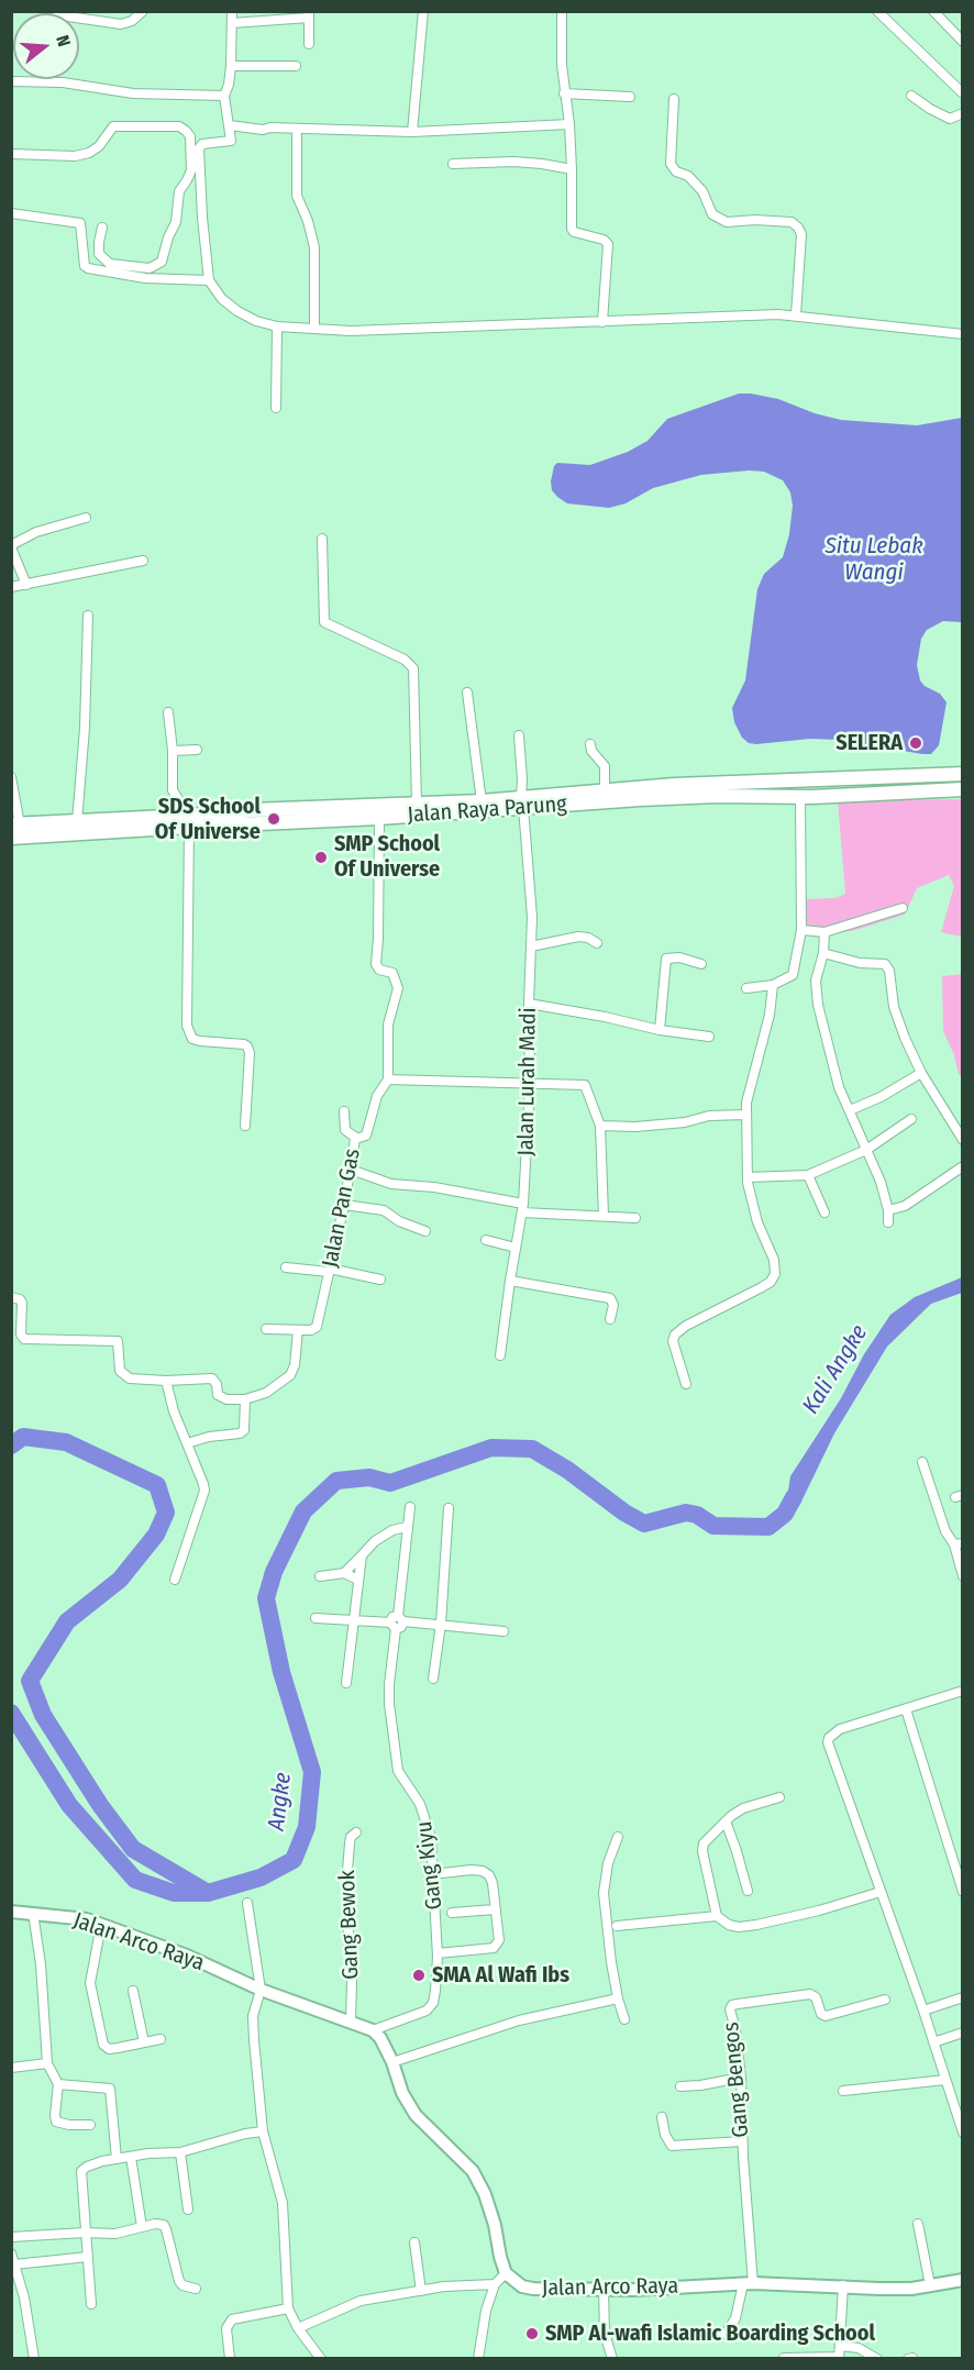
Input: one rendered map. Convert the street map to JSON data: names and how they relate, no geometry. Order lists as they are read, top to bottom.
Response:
{
  "streets": {
    "highway": ["Jalan Raya Parung"],
    "main road": ["Jalan Arco Raya"],
    "street": [
      "Jalan Lurah Madi",
      "Jalan Pan Gas",
      "Gang Kiyu",
      "Gang Bewok",
      "Gang Bengos"
    ]
  },
  "crossings": [
    ["Jalan Raya Parung", "Jalan Lurah Madi"],
    ["Jalan Raya Parung", "Jalan Pan Gas"],
    ["Gang Kiyu", "Jalan Arco Raya"],
    ["Gang Bewok", "Jalan Arco Raya"],
    ["Jalan Arco Raya", "Gang Bengos"]
  ],
  "water": ["Situ Lebak Wangi", "Kali Angke", "Angke"],
  "places": [
    "SELERA",
    "SDS School Of Universe",
    "SMP School Of Universe",
    "SMA Al Wafi Ibs",
    "SMP Al-wafi Islamic Boarding School"
  ],
  "north": "right"
}
